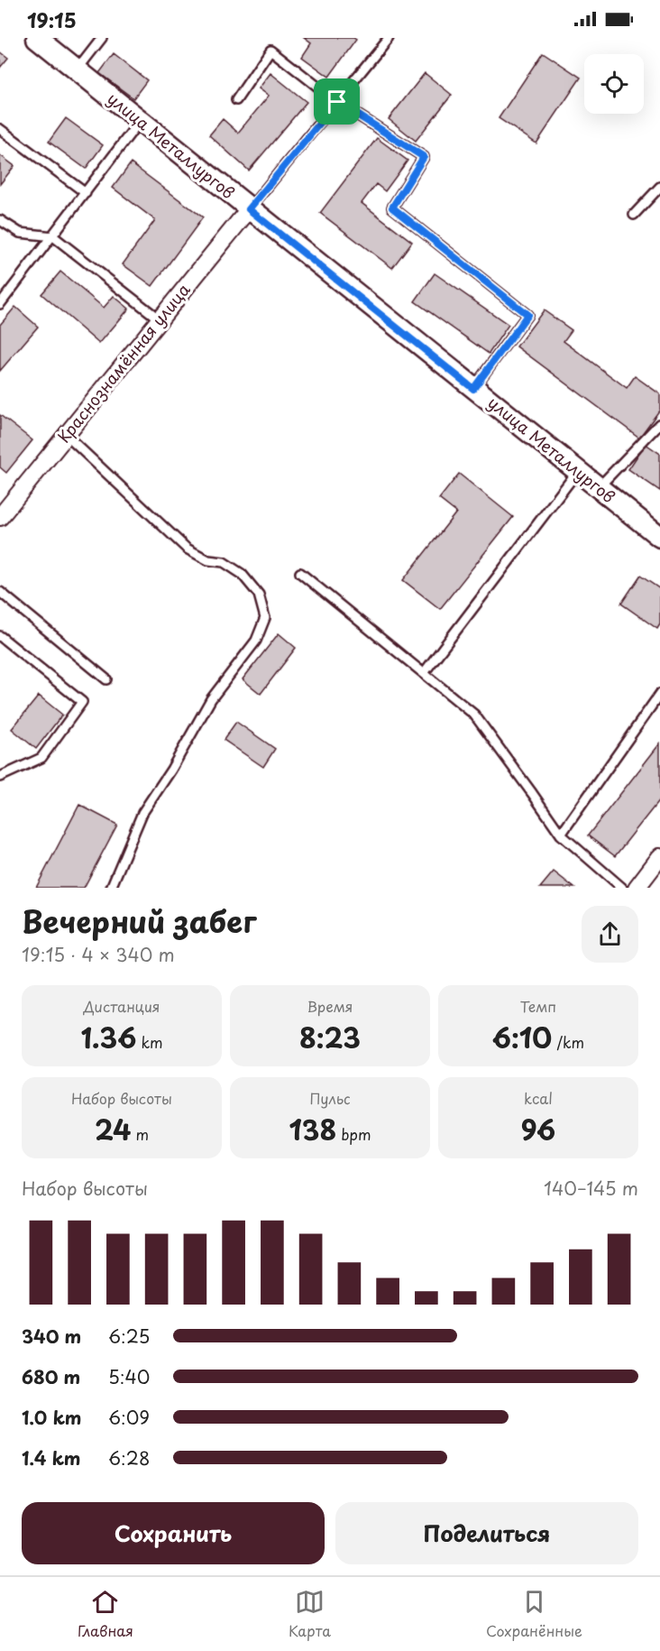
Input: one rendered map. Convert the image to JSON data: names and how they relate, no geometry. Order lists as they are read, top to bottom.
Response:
{
  "streets": {
    "street": ["улица Металлургов", "Краснознамённая улица"]
  },
  "crossings": [
    ["улица Металлургов", "Краснознамённая улица"]
  ],
  "page": {
    "status": "19:15",
    "heading": ["Вечерний забег", "19:15 · 4 × 340 m"],
    "stats": [
      ["Дистанция", "1.36 km"],
      ["Время", "8:23"],
      ["Темп", "6:10 /km"],
      ["Набор высоты", "24 m"],
      ["Пульс", "138 bpm"],
      ["kcal", "96"]
    ],
    "chart": ["Набор высоты", "140–145 m"],
    "list": [
      {
        "name": "340 m",
        "note": "6:25"
      },
      {
        "name": "680 m",
        "note": "5:40"
      },
      {
        "name": "1.0 km",
        "note": "6:09"
      },
      {
        "name": "1.4 km",
        "note": "6:28"
      }
    ],
    "buttons": ["Сохранить", "Поделиться"],
    "tabs": ["Главная", "Карта", "Сохранённые"]
  }
}
